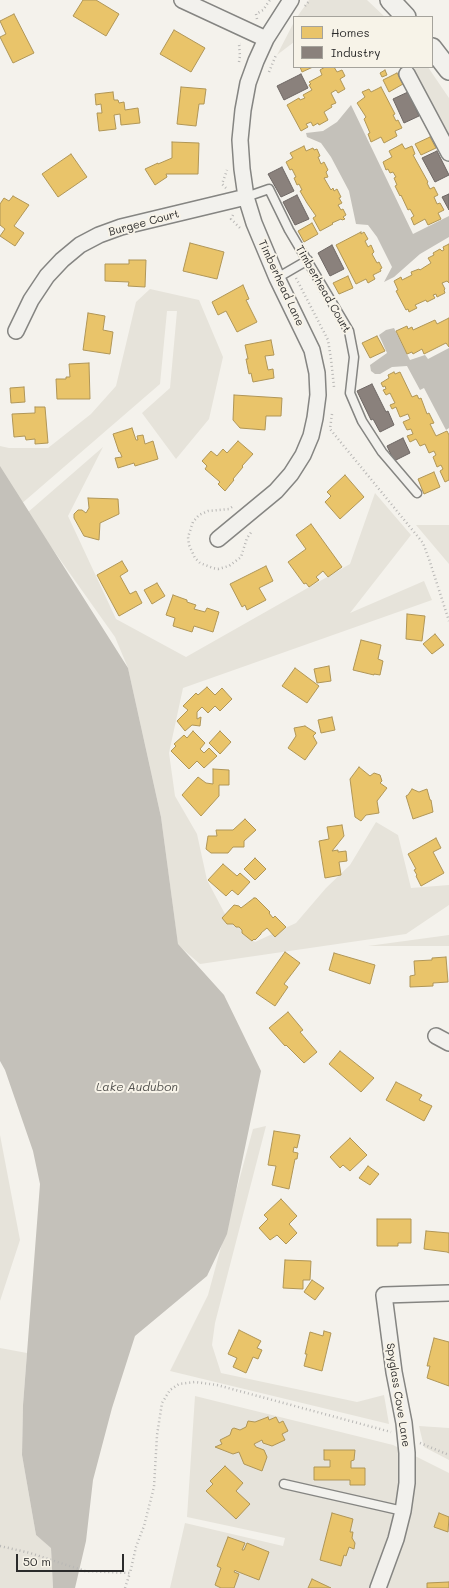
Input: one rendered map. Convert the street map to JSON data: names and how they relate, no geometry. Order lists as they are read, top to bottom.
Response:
{
  "streets": {
    "street": ["Burgee Court", "Timberhead Lane", "Spyglass Cove Lane"],
    "lane": ["Timberhead Court"]
  },
  "crossings": [
    ["Burgee Court", "Timberhead Lane"],
    ["Burgee Court", "Timberhead Court"],
    ["Timberhead Lane", "Timberhead Court"]
  ],
  "water": ["Lake Audubon"],
  "legend": ["Homes", "Industry"],
  "scale_bar": "50 m"
}
